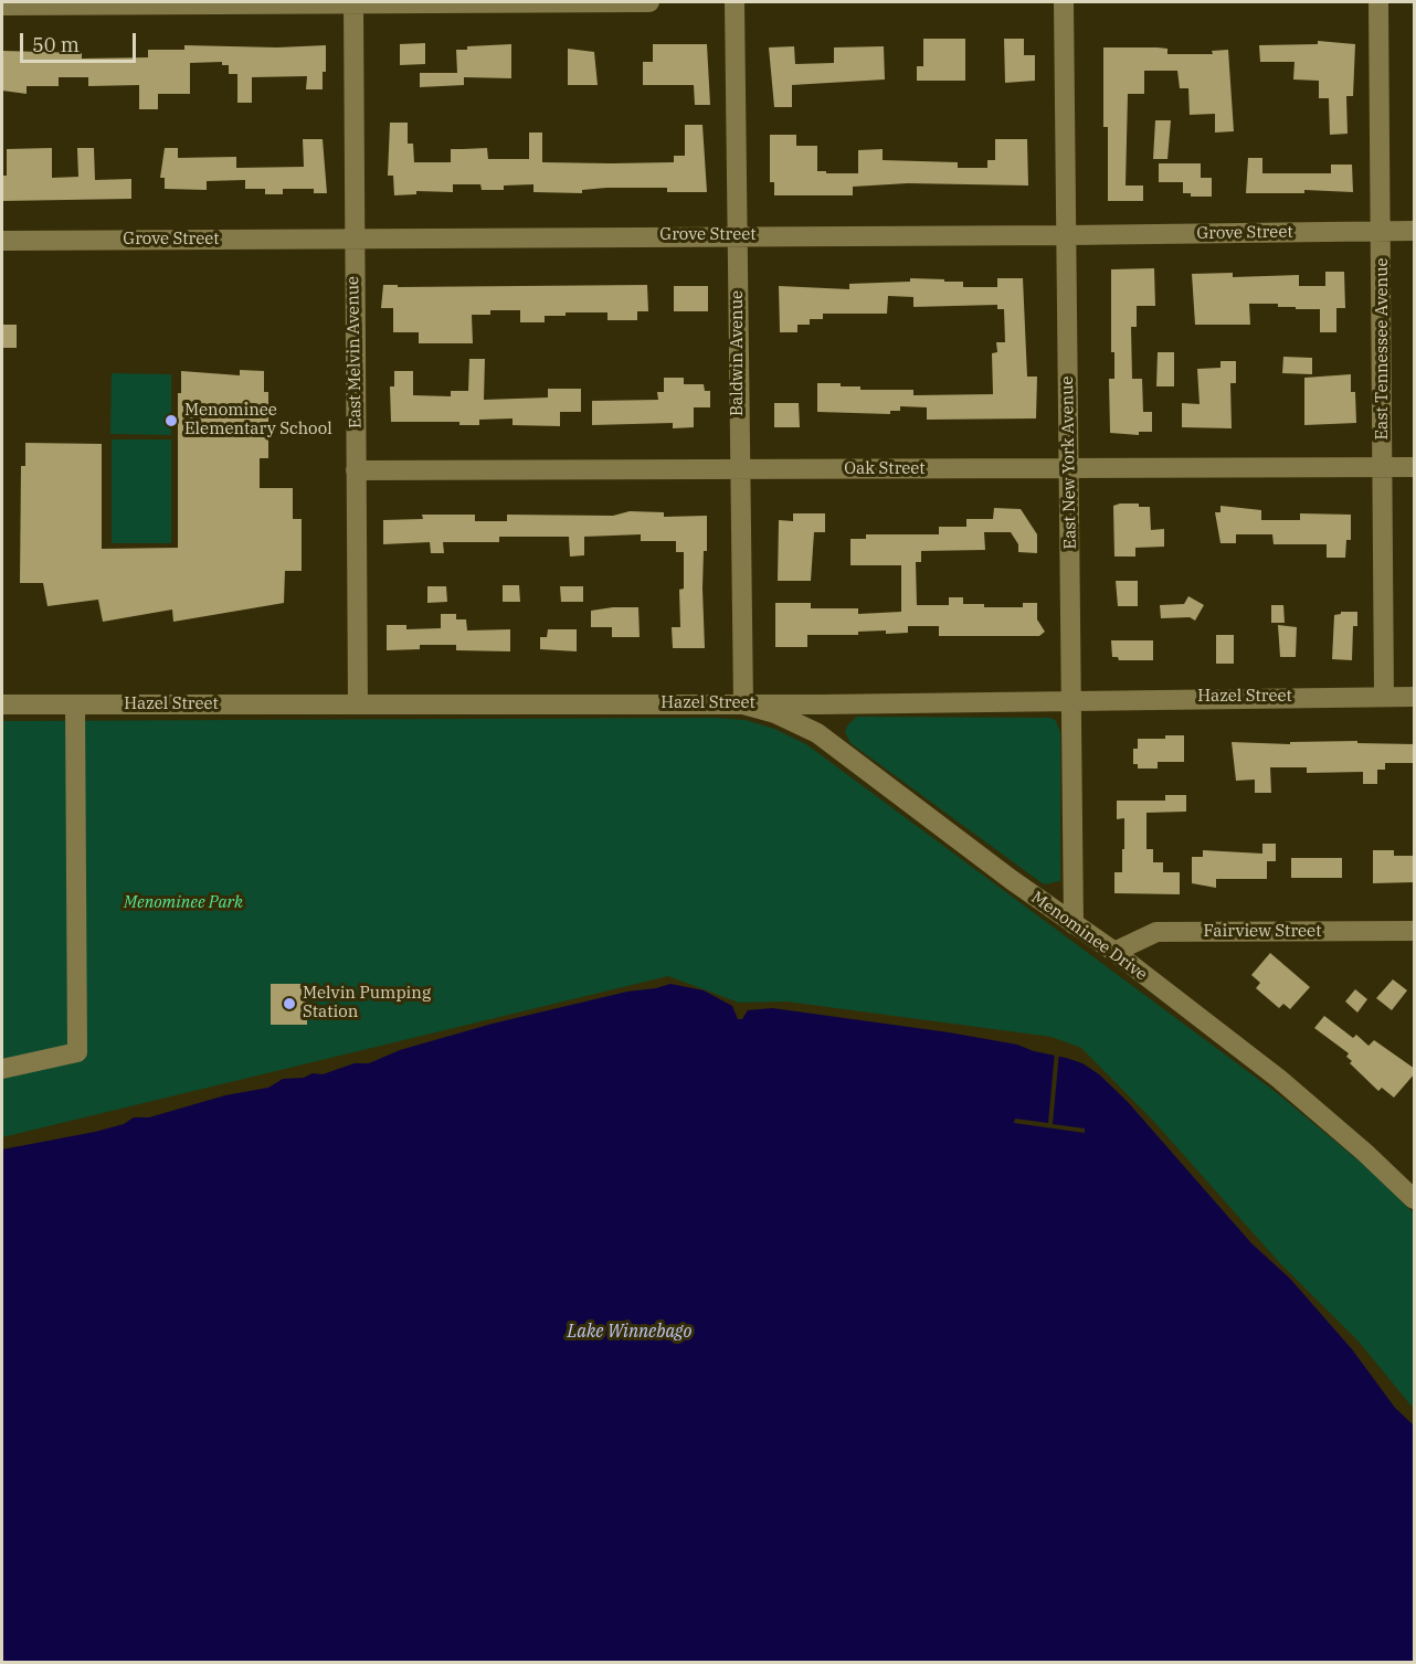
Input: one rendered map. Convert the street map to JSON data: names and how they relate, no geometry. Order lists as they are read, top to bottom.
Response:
{
  "streets": {
    "street": [
      "Grove Street",
      "East Tennessee Avenue",
      "East Melvin Avenue",
      "Baldwin Avenue",
      "East New York Avenue",
      "Oak Street",
      "Hazel Street",
      "Fairview Street",
      "Menominee Drive"
    ]
  },
  "crossings": [
    ["Grove Street", "East Tennessee Avenue"],
    ["Grove Street", "East Melvin Avenue"],
    ["Grove Street", "Baldwin Avenue"],
    ["Grove Street", "East New York Avenue"],
    ["East Tennessee Avenue", "Oak Street"],
    ["East Tennessee Avenue", "Hazel Street"],
    ["East Melvin Avenue", "Oak Street"],
    ["East Melvin Avenue", "Hazel Street"],
    ["Baldwin Avenue", "Oak Street"],
    ["Baldwin Avenue", "Hazel Street"],
    ["Baldwin Avenue", "Menominee Drive"],
    ["East New York Avenue", "Oak Street"],
    ["East New York Avenue", "Hazel Street"],
    ["East New York Avenue", "Menominee Drive"],
    ["Hazel Street", "Menominee Drive"],
    ["Fairview Street", "Menominee Drive"]
  ],
  "water": ["Lake Winnebago"],
  "parks": ["Menominee Park"],
  "places": ["Menominee Elementary School", "Melvin Pumping Station"],
  "scale_bar": "50 m"
}
